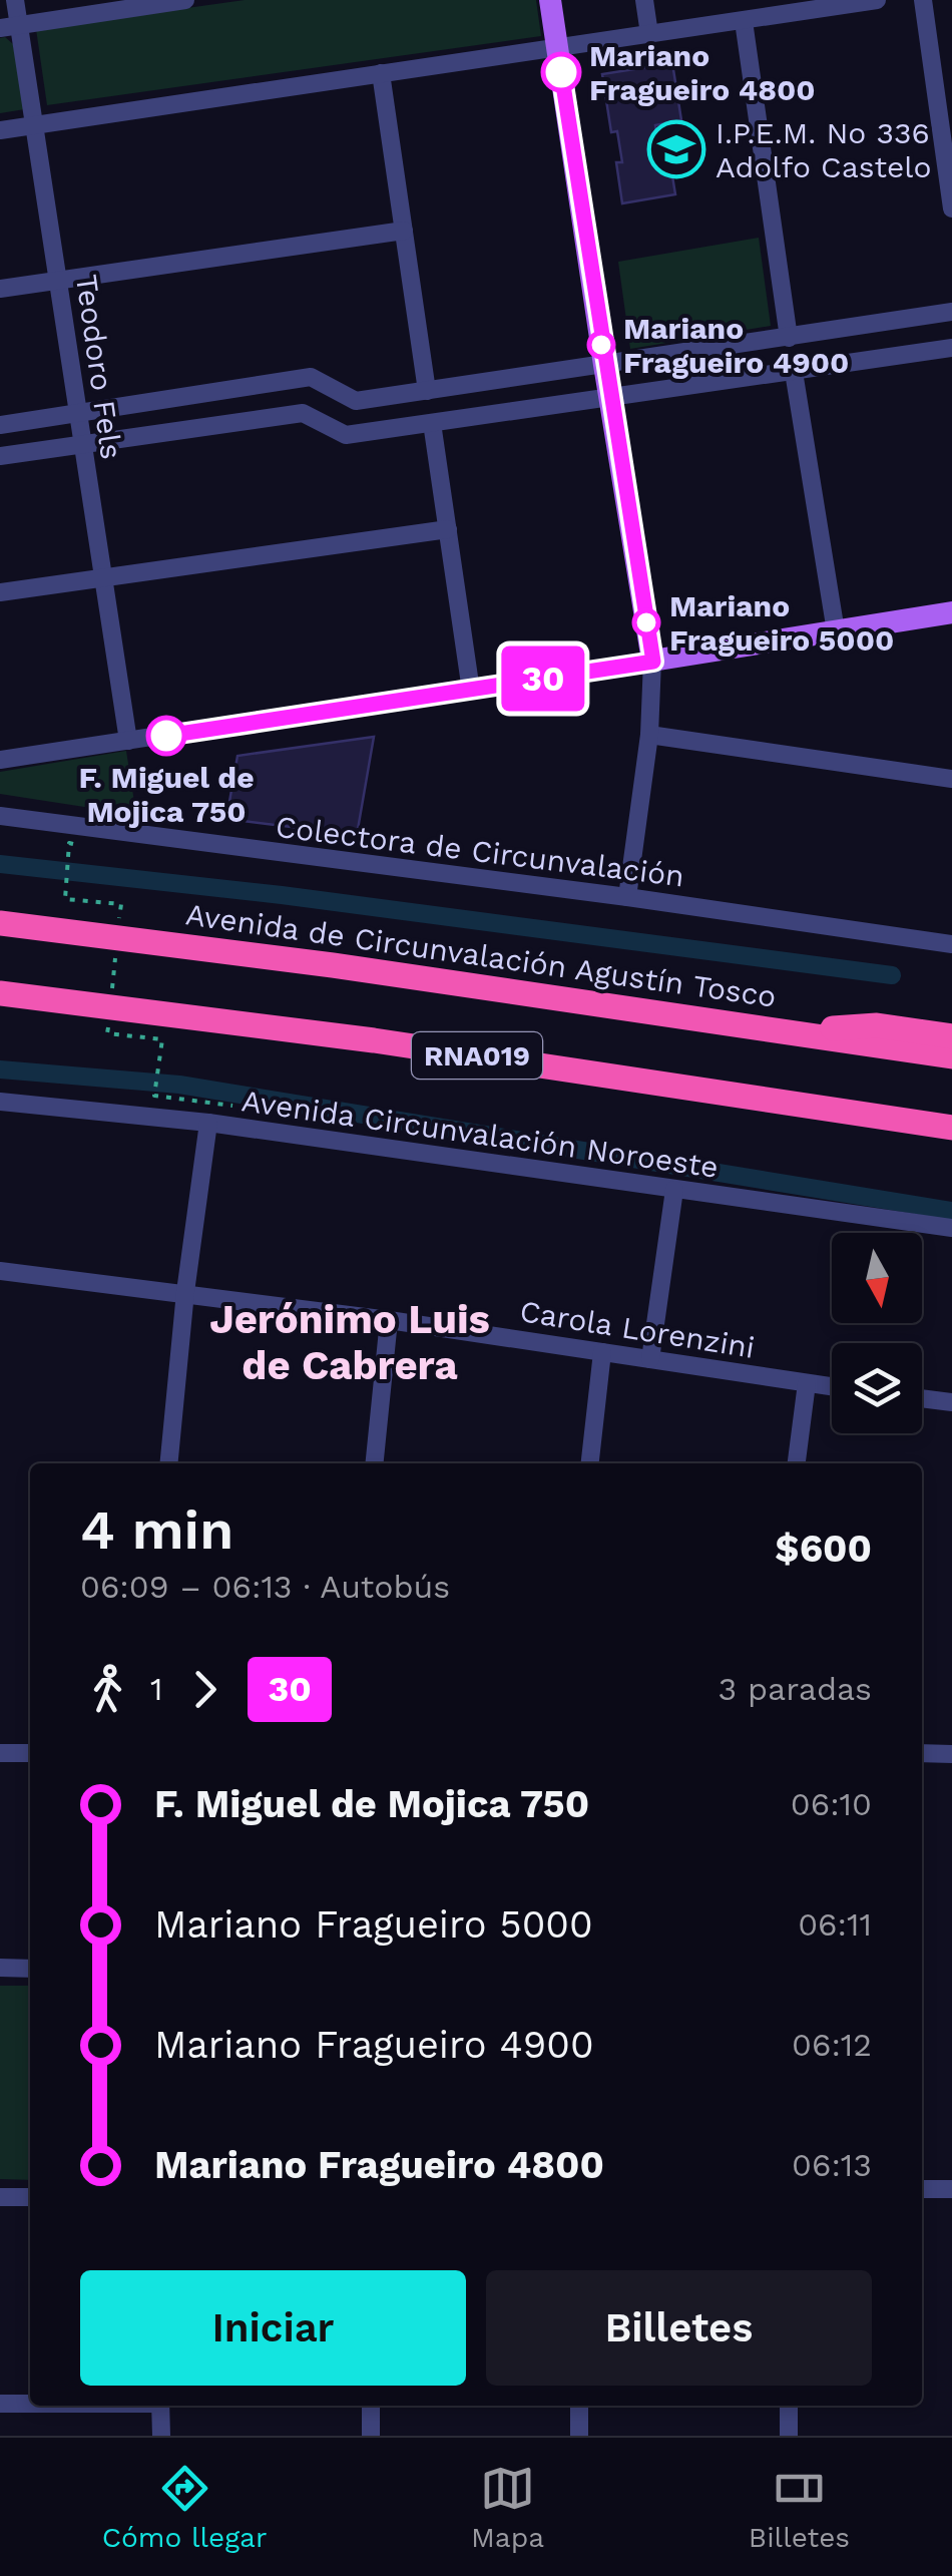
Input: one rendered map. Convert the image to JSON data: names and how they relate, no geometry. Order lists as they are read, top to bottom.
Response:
{
  "streets": {
    "highway": ["Avenida de Circunvalación Agustín Tosco", "RNA019"],
    "street": [
      "Teodoro Fels",
      "Colectora de Circunvalación",
      "Avenida Circunvalación Noroeste",
      "Carola Lorenzini"
    ]
  },
  "districts": ["Jerónimo Luis de Cabrera"],
  "places": {
    "other": [
      "Mariano Fragueiro 4800",
      "Mariano Fragueiro 4900",
      "Mariano Fragueiro 5000",
      "F. Miguel de Mojica 750"
    ],
    "school or university": ["I.P.E.M. No 336 Adolfo Castelo"]
  },
  "lines": ["bus line 30"],
  "north": "bottom",
  "page": {
    "on_map": "30",
    "heading": ["4 min", "06:09 – 06:13 · Autobús", "$600"],
    "legs": ["1", "30", "3 paradas"],
    "list": [
      {
        "name": "F. Miguel de Mojica 750",
        "value": "06:10"
      },
      {
        "name": "Mariano Fragueiro 5000",
        "value": "06:11"
      },
      {
        "name": "Mariano Fragueiro 4900",
        "value": "06:12"
      },
      {
        "name": "Mariano Fragueiro 4800",
        "value": "06:13"
      }
    ],
    "buttons": ["Iniciar", "Billetes"],
    "tabs": ["Cómo llegar", "Mapa", "Billetes"]
  }
}
